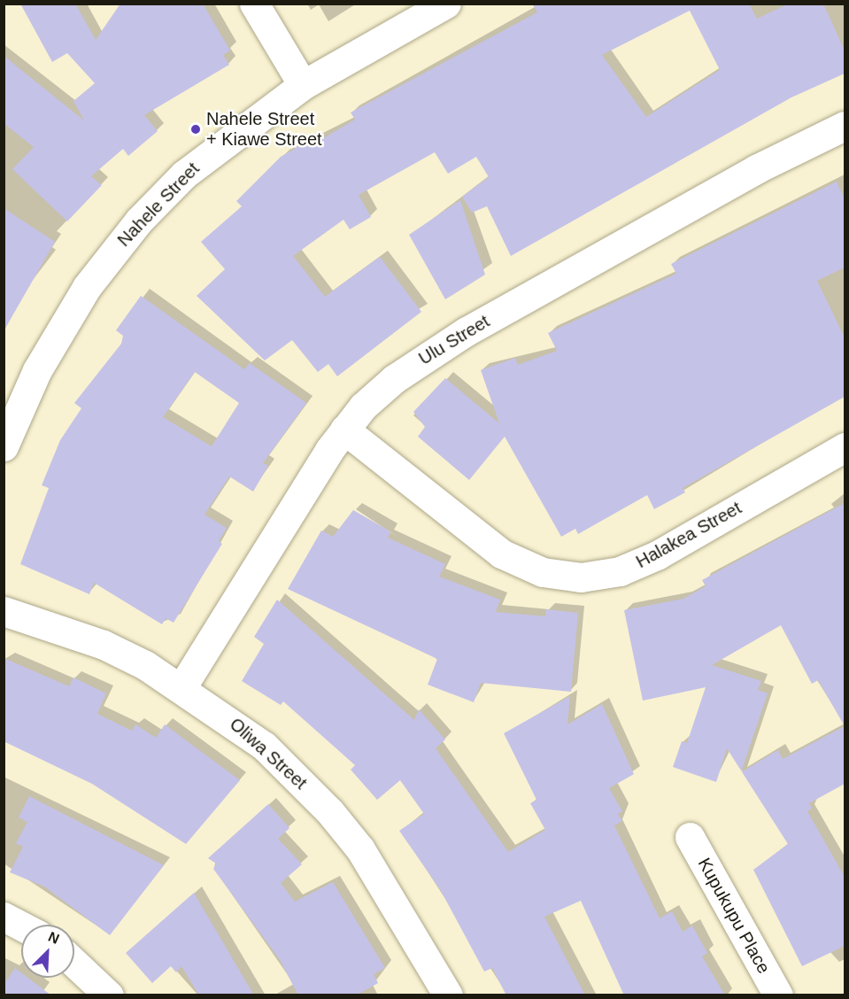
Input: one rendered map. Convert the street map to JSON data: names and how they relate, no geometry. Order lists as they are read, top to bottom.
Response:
{
  "streets": {
    "street": [
      "Nahele Street",
      "Ulu Street",
      "Halakea Street",
      "Oliwa Street",
      "Kupukupu Place"
    ]
  },
  "crossings": [
    ["Ulu Street", "Halakea Street"],
    ["Ulu Street", "Oliwa Street"]
  ],
  "places": ["Nahele Street + Kiawe Street"],
  "north": "top right"
}
